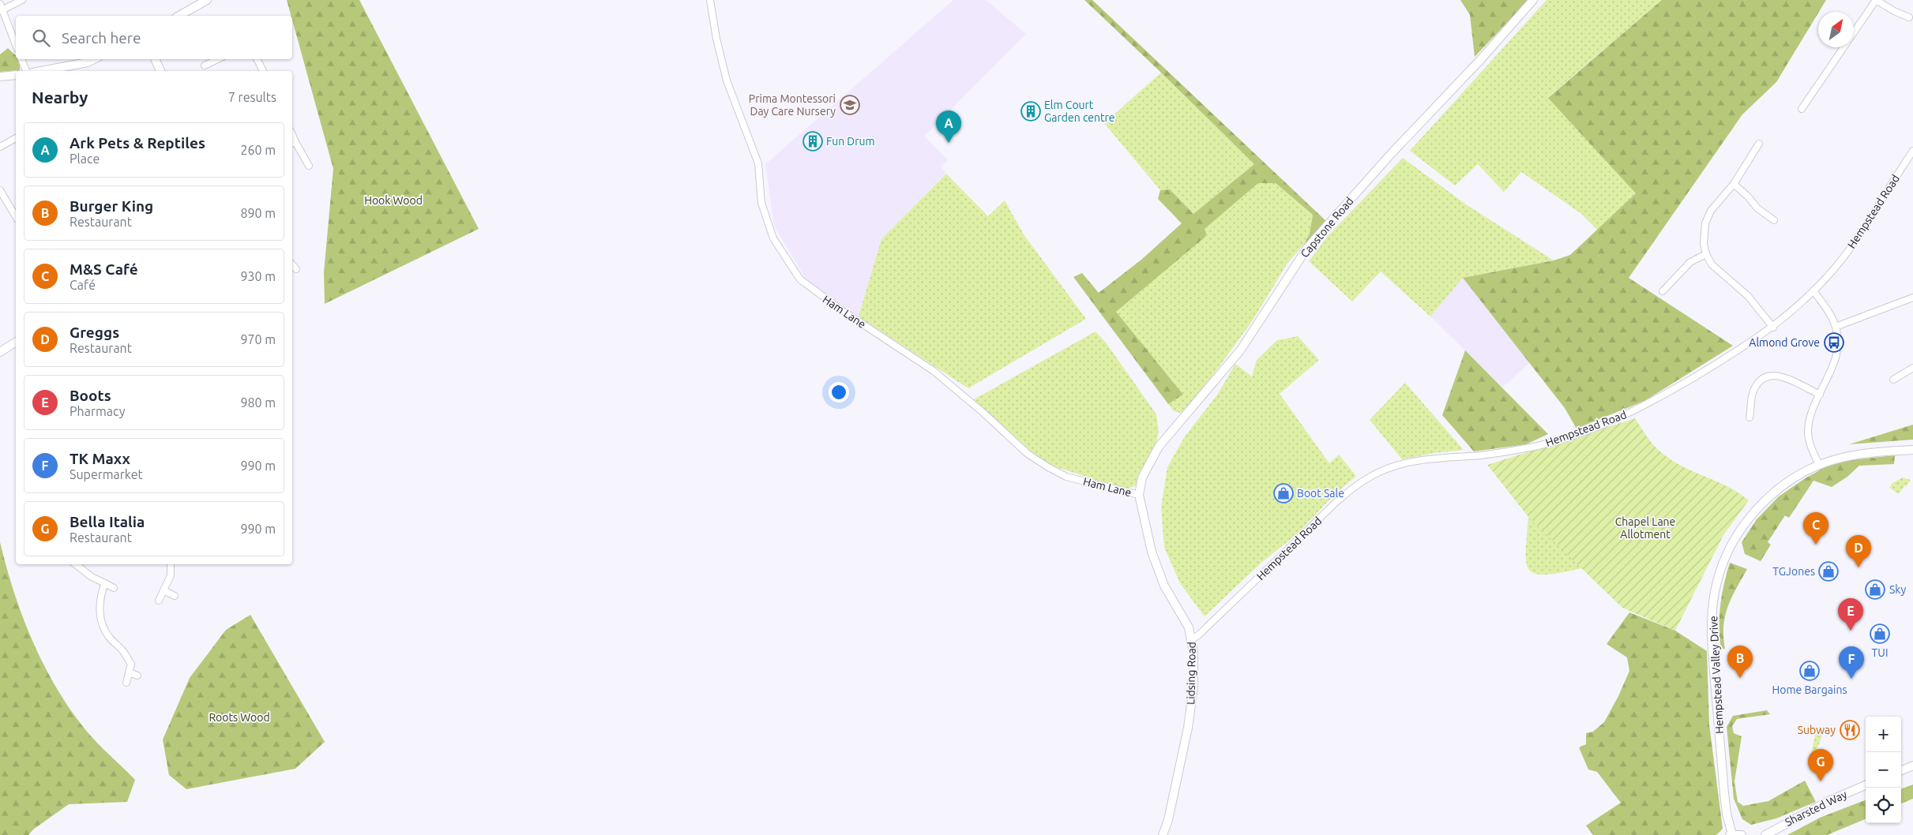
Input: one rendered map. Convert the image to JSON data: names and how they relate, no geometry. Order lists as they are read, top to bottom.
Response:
{
  "streets": {
    "street": [
      "Hempstead Road",
      "Capstone Road",
      "Ham Lane",
      "Lidsing Road",
      "Hempstead Valley Drive",
      "Sharsted Way"
    ]
  },
  "crossings": [
    ["Hempstead Road", "Lidsing Road"],
    ["Capstone Road", "Ham Lane"],
    ["Capstone Road", "Lidsing Road"],
    ["Ham Lane", "Lidsing Road"]
  ],
  "parks": ["Hook Wood", "Chapel Lane Allotment", "Roots Wood"],
  "places": {
    "school or university": ["Prima Montessori Day Care Nursery"],
    "building": ["Elm Court Garden centre", "Fun Drum"],
    "bus stop": ["Almond Grove"],
    "shop": [
      "Boot Sale",
      "TGJones",
      "Sky",
      "TUI",
      "Home Bargains"
    ],
    "restaurant": ["Subway"]
  },
  "north": "top right",
  "page": {
    "search": "Search here",
    "heading": ["Nearby", "7 results"],
    "pins": [
      "A",
      "C",
      "D",
      "E",
      "B",
      "F",
      "G"
    ],
    "list": [
      {
        "mark": "A",
        "name": "Ark Pets & Reptiles",
        "note": "Place",
        "value": "260 m"
      },
      {
        "mark": "B",
        "name": "Burger King",
        "note": "Restaurant",
        "value": "890 m"
      },
      {
        "mark": "C",
        "name": "M&S Café",
        "note": "Café",
        "value": "930 m"
      },
      {
        "mark": "D",
        "name": "Greggs",
        "note": "Restaurant",
        "value": "970 m"
      },
      {
        "mark": "E",
        "name": "Boots",
        "note": "Pharmacy",
        "value": "980 m"
      },
      {
        "mark": "F",
        "name": "TK Maxx",
        "note": "Supermarket",
        "value": "990 m"
      },
      {
        "mark": "G",
        "name": "Bella Italia",
        "note": "Restaurant",
        "value": "990 m"
      }
    ],
    "map_buttons": ["+", "−"]
  }
}
